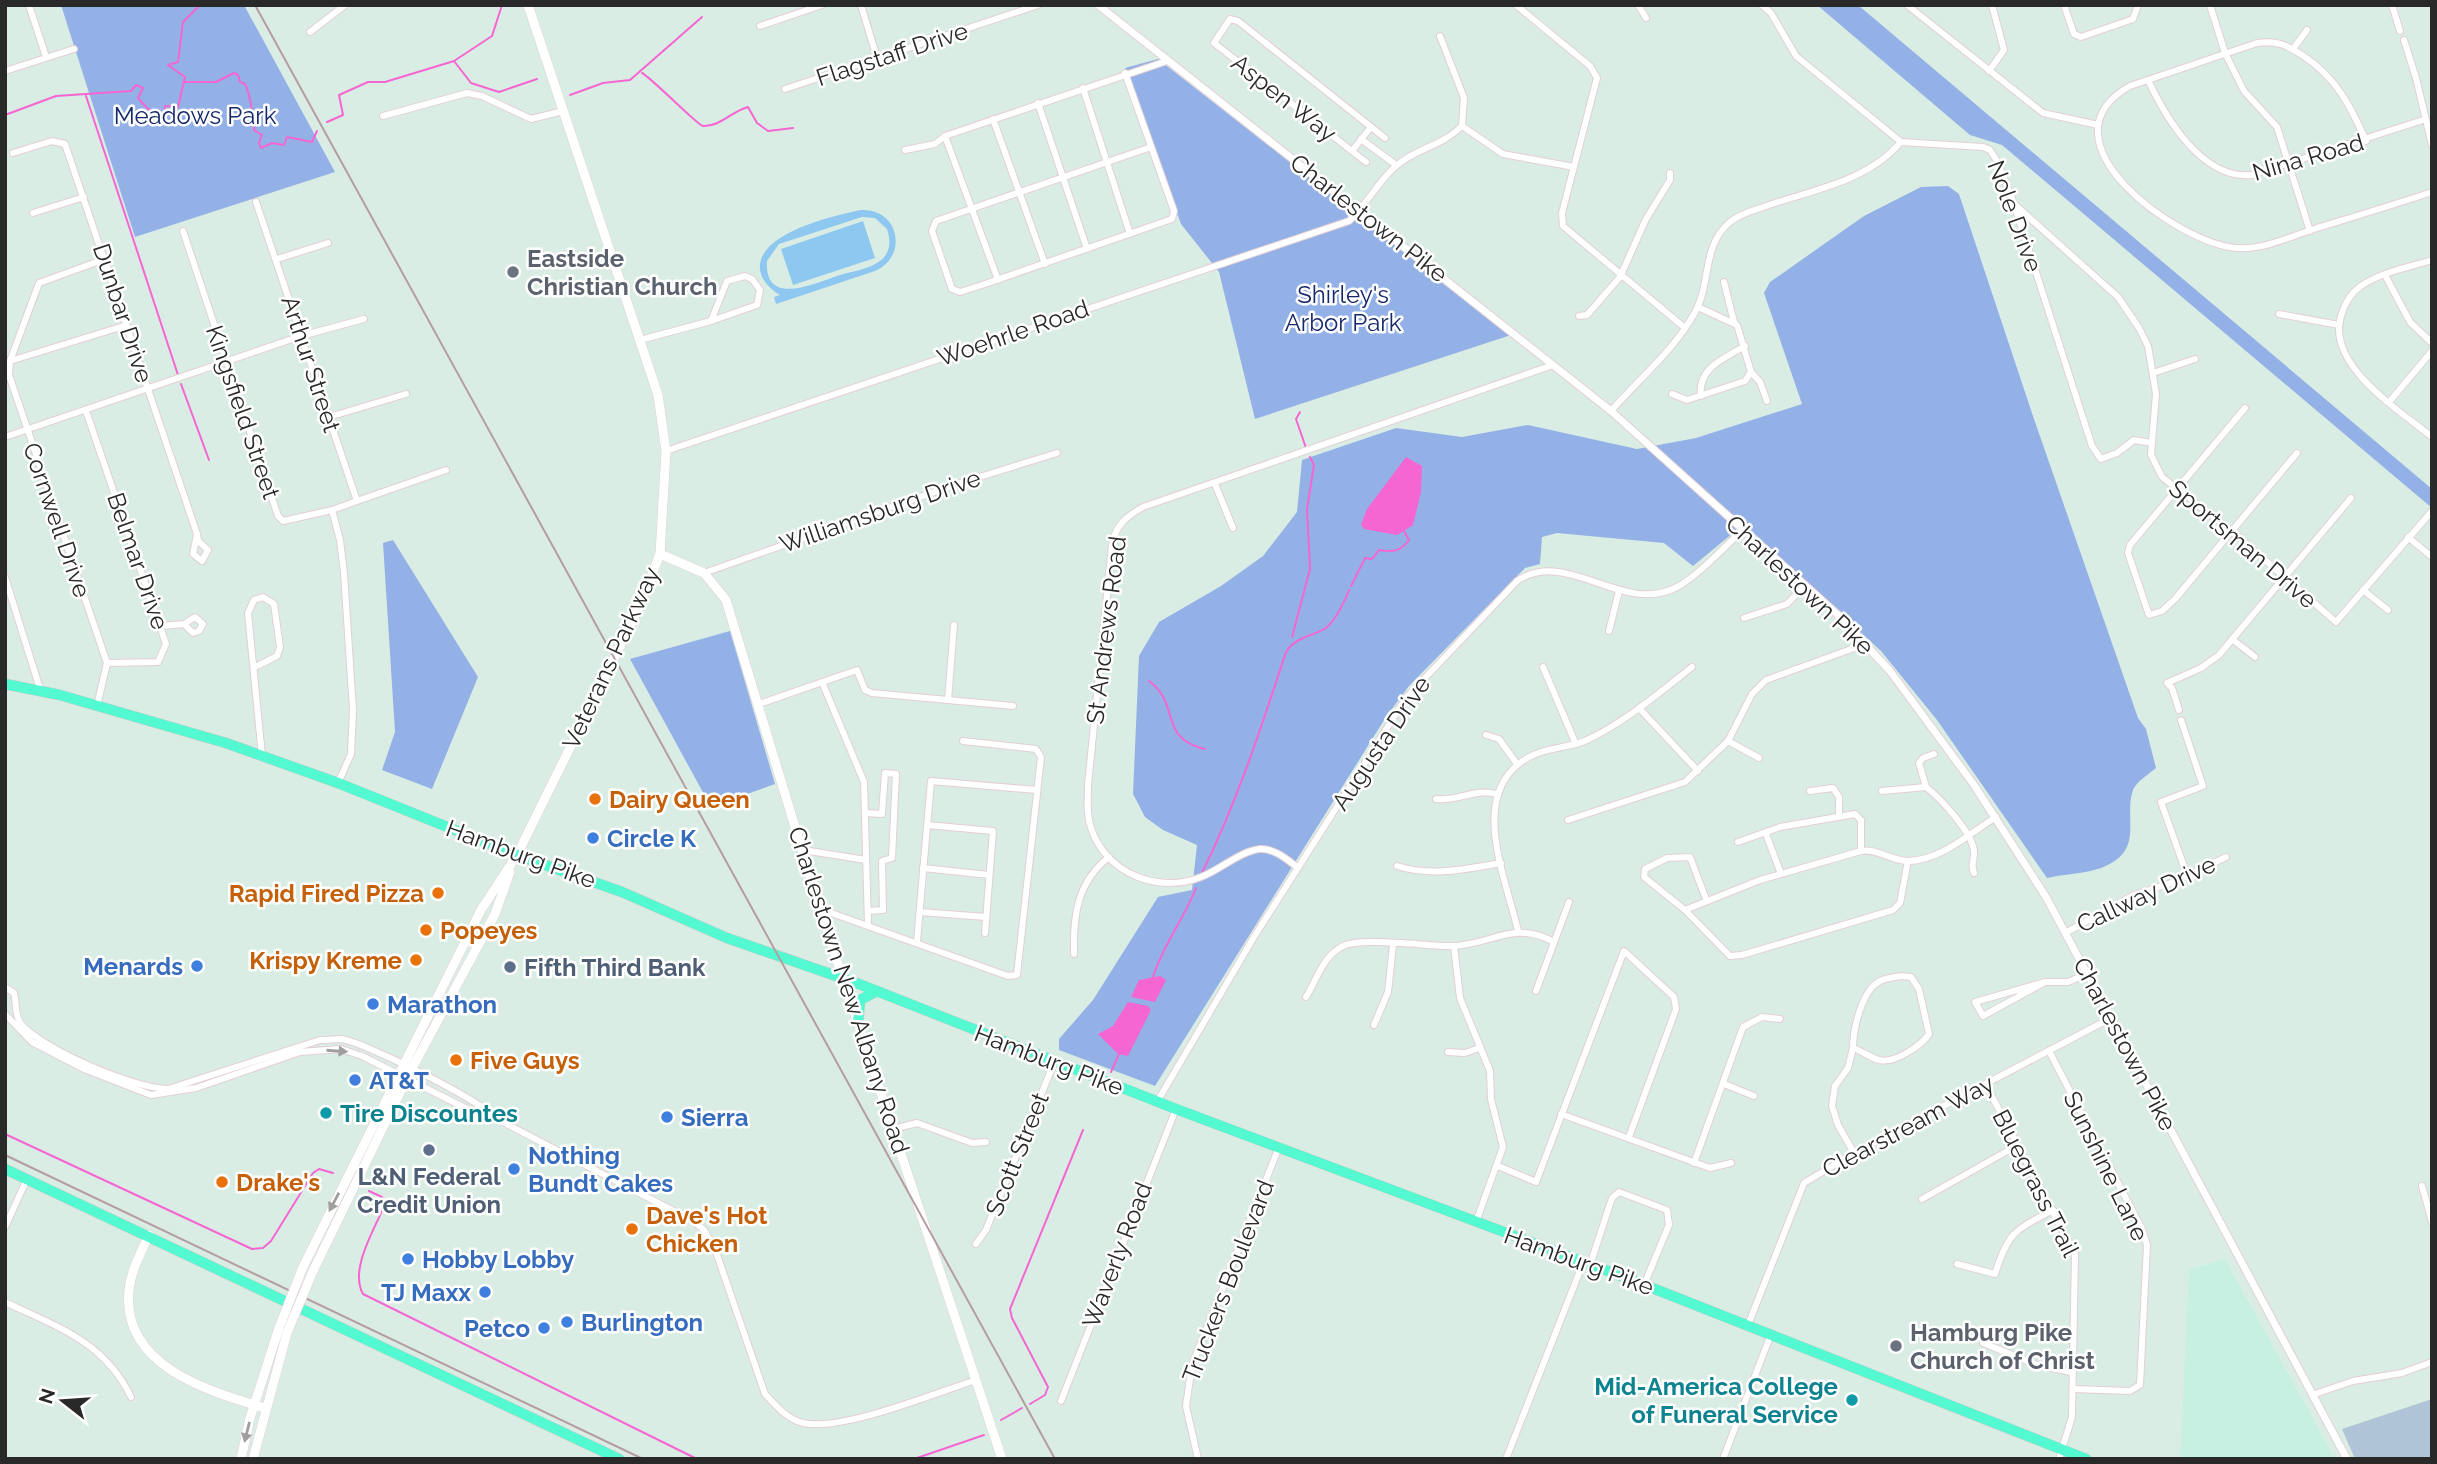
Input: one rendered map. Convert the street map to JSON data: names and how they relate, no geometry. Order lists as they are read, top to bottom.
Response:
{
  "streets": {
    "main road": ["Veterans Parkway", "Hamburg Pike", "Charlestown New Albany Road"],
    "street": [
      "Flagstaff Drive",
      "Aspen Way",
      "Nina Road",
      "Nole Drive",
      "Charlestown Pike",
      "Dunbar Drive",
      "Woehrle Road",
      "Arthur Street",
      "Kingsfield Street",
      "Williamsburg Drive",
      "Cornwell Drive",
      "Sportsman Drive",
      "Belmar Drive",
      "St Andrews Road",
      "Augusta Drive",
      "Callway Drive",
      "Clearstream Way",
      "Scott Street",
      "Sunshine Lane",
      "Bluegrass Trail",
      "Waverly Road",
      "Truckers Boulevard"
    ]
  },
  "crossings": [
    ["Nole Drive", "Sportsman Drive"],
    ["Charlestown Pike", "Woehrle Road"],
    ["Charlestown Pike", "St Andrews Road"],
    ["Charlestown Pike", "Augusta Drive"],
    ["Charlestown Pike", "Callway Drive"],
    ["Charlestown Pike", "Clearstream Way"],
    ["Dunbar Drive", "Cornwell Drive"],
    ["Woehrle Road", "Veterans Parkway"],
    ["Williamsburg Drive", "Charlestown New Albany Road"],
    ["Cornwell Drive", "Belmar Drive"],
    ["St Andrews Road", "Augusta Drive"],
    ["Veterans Parkway", "Hamburg Pike"],
    ["Veterans Parkway", "Charlestown New Albany Road"],
    ["Augusta Drive", "Hamburg Pike"],
    ["Hamburg Pike", "Charlestown New Albany Road"],
    ["Hamburg Pike", "Clearstream Way"],
    ["Hamburg Pike", "Scott Street"],
    ["Hamburg Pike", "Bluegrass Trail"],
    ["Hamburg Pike", "Waverly Road"],
    ["Hamburg Pike", "Truckers Boulevard"],
    ["Clearstream Way", "Sunshine Lane"],
    ["Clearstream Way", "Bluegrass Trail"],
    ["Sunshine Lane", "Bluegrass Trail"]
  ],
  "parks": ["Meadows Park", "Shirley's Arbor Park"],
  "places": [
    "Eastside Christian Church",
    "Dairy Queen",
    "Circle K",
    "Rapid Fired Pizza",
    "Popeyes",
    "Krispy Kreme",
    "Menards",
    "Fifth Third Bank",
    "Marathon",
    "Five Guys",
    "AT&T",
    "Tire Discountes",
    "Sierra",
    "L&N Federal Credit Union",
    "Nothing Bundt Cakes",
    "Drake's",
    "Dave's Hot Chicken",
    "Hobby Lobby",
    "TJ Maxx",
    "Burlington",
    "Petco",
    "Hamburg Pike Church of Christ",
    "Mid-America College of Funeral Service"
  ],
  "north": "left"
}
